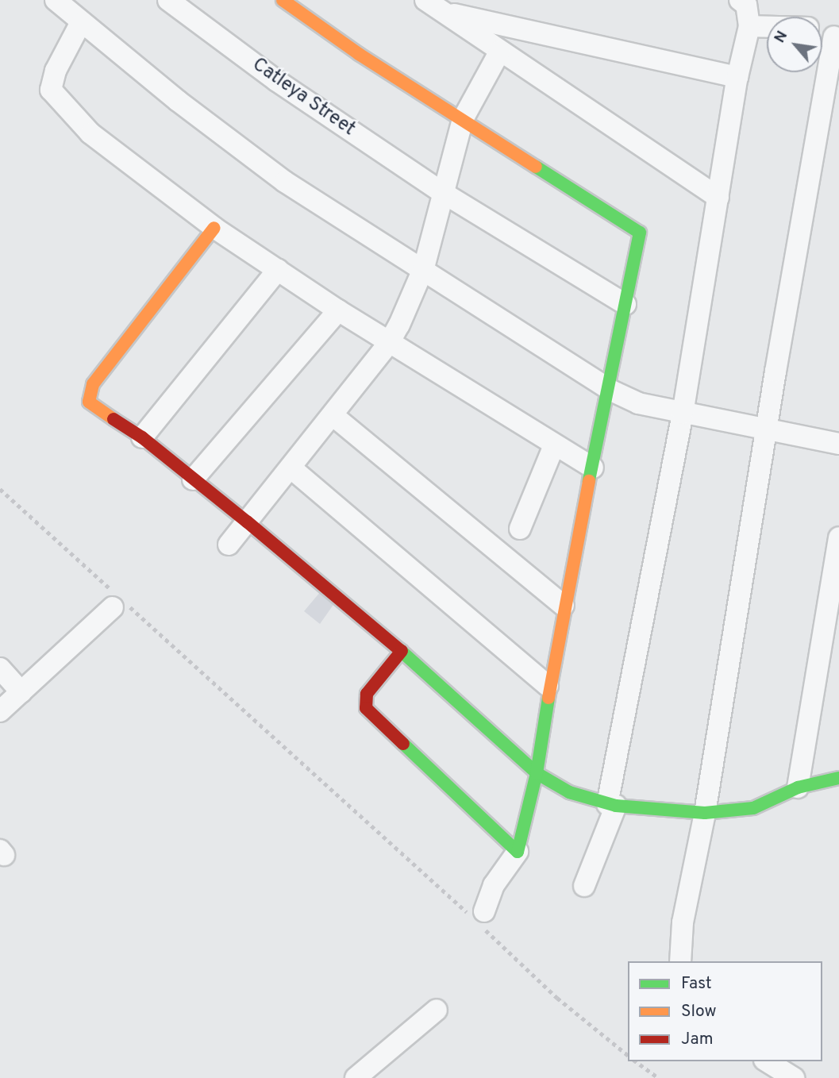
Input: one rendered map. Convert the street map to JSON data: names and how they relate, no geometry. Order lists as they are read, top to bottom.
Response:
{
  "streets": {
    "street": ["Catleya Street"]
  },
  "legend": ["Fast", "Slow", "Jam"],
  "north": "top left"
}
